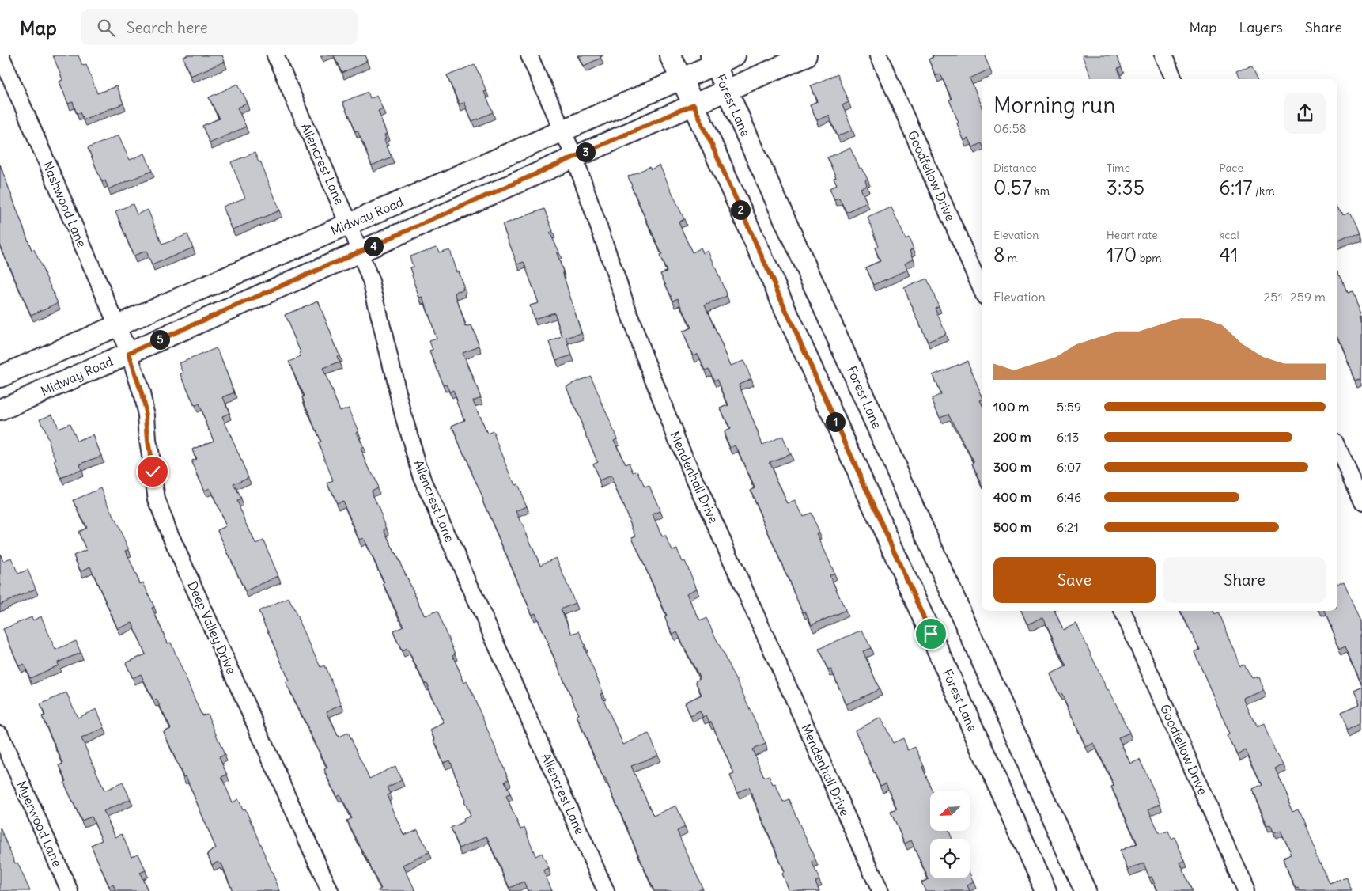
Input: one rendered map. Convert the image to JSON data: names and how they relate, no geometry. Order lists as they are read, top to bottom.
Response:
{
  "streets": {
    "main road": ["Forest Lane", "Midway Road"],
    "street": [
      "Allencrest Lane",
      "Goodfellow Drive",
      "Nashwood Lane",
      "Mendenhall Drive",
      "Deep Valley Drive",
      "Myerwood Lane"
    ]
  },
  "crossings": [
    ["Forest Lane", "Midway Road"],
    ["Allencrest Lane", "Midway Road"],
    ["Nashwood Lane", "Midway Road"],
    ["Nashwood Lane", "Deep Valley Drive"],
    ["Midway Road", "Mendenhall Drive"],
    ["Midway Road", "Deep Valley Drive"]
  ],
  "north": "bottom left",
  "page": {
    "header": "Map",
    "search": "Search here",
    "nav": ["Map", "Layers", "Share"],
    "heading": ["Morning run", "06:58"],
    "pins": [
      "3",
      "2",
      "4",
      "5",
      "1"
    ],
    "stats": [
      ["Distance", "0.57 km"],
      ["Time", "3:35"],
      ["Pace", "6:17 /km"],
      ["Elevation", "8 m"],
      ["Heart rate", "170 bpm"],
      ["kcal", "41"]
    ],
    "chart": ["Elevation", "251–259 m"],
    "list": [
      {
        "name": "100 m",
        "note": "5:59"
      },
      {
        "name": "200 m",
        "note": "6:13"
      },
      {
        "name": "300 m",
        "note": "6:07"
      },
      {
        "name": "400 m",
        "note": "6:46"
      },
      {
        "name": "500 m",
        "note": "6:21"
      }
    ],
    "buttons": ["Save", "Share"]
  }
}
